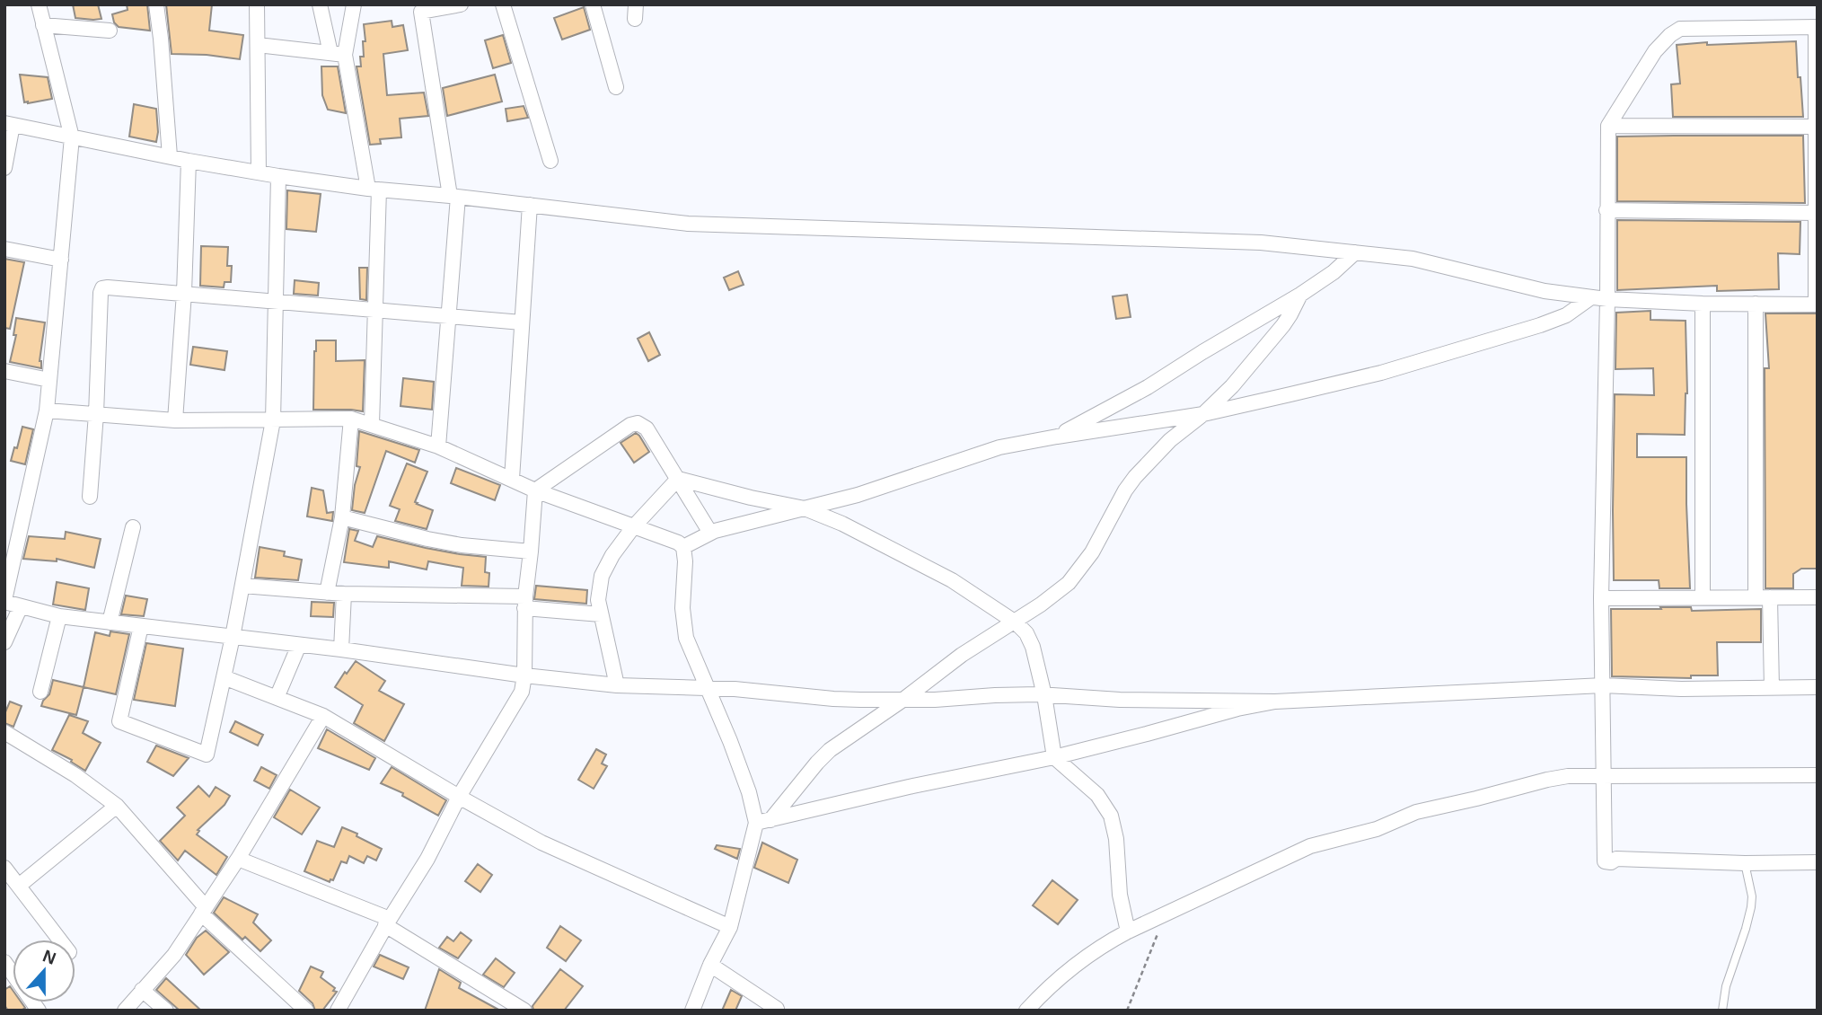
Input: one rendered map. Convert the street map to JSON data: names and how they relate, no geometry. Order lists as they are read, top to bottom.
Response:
{
  "north": "top"
}
